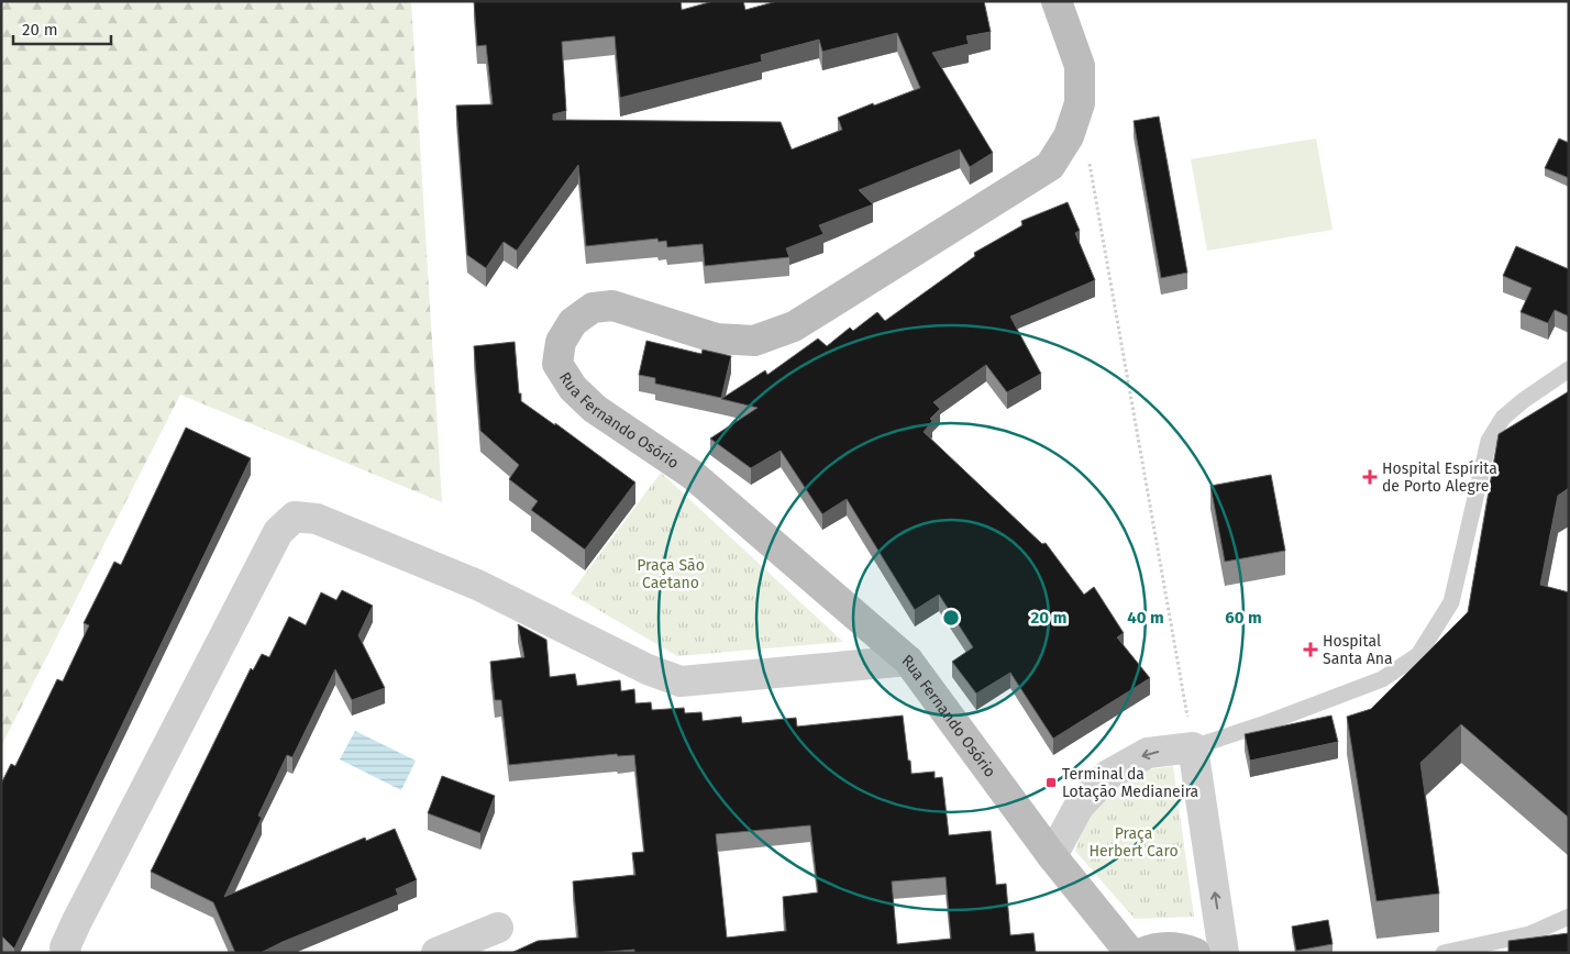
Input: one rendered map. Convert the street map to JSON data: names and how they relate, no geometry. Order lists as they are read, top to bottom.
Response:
{
  "streets": {
    "street": ["Rua Fernando Osório"]
  },
  "parks": ["Praça São Caetano", "Praça Herbert Caro"],
  "places": {
    "health": ["Hospital Espírita de Porto Alegre", "Hospital Santa Ana"],
    "transit": ["Terminal da Lotação Medianeira"]
  },
  "scale_bar": "20 m",
  "rings": ["20 m", "40 m", "60 m"]
}
